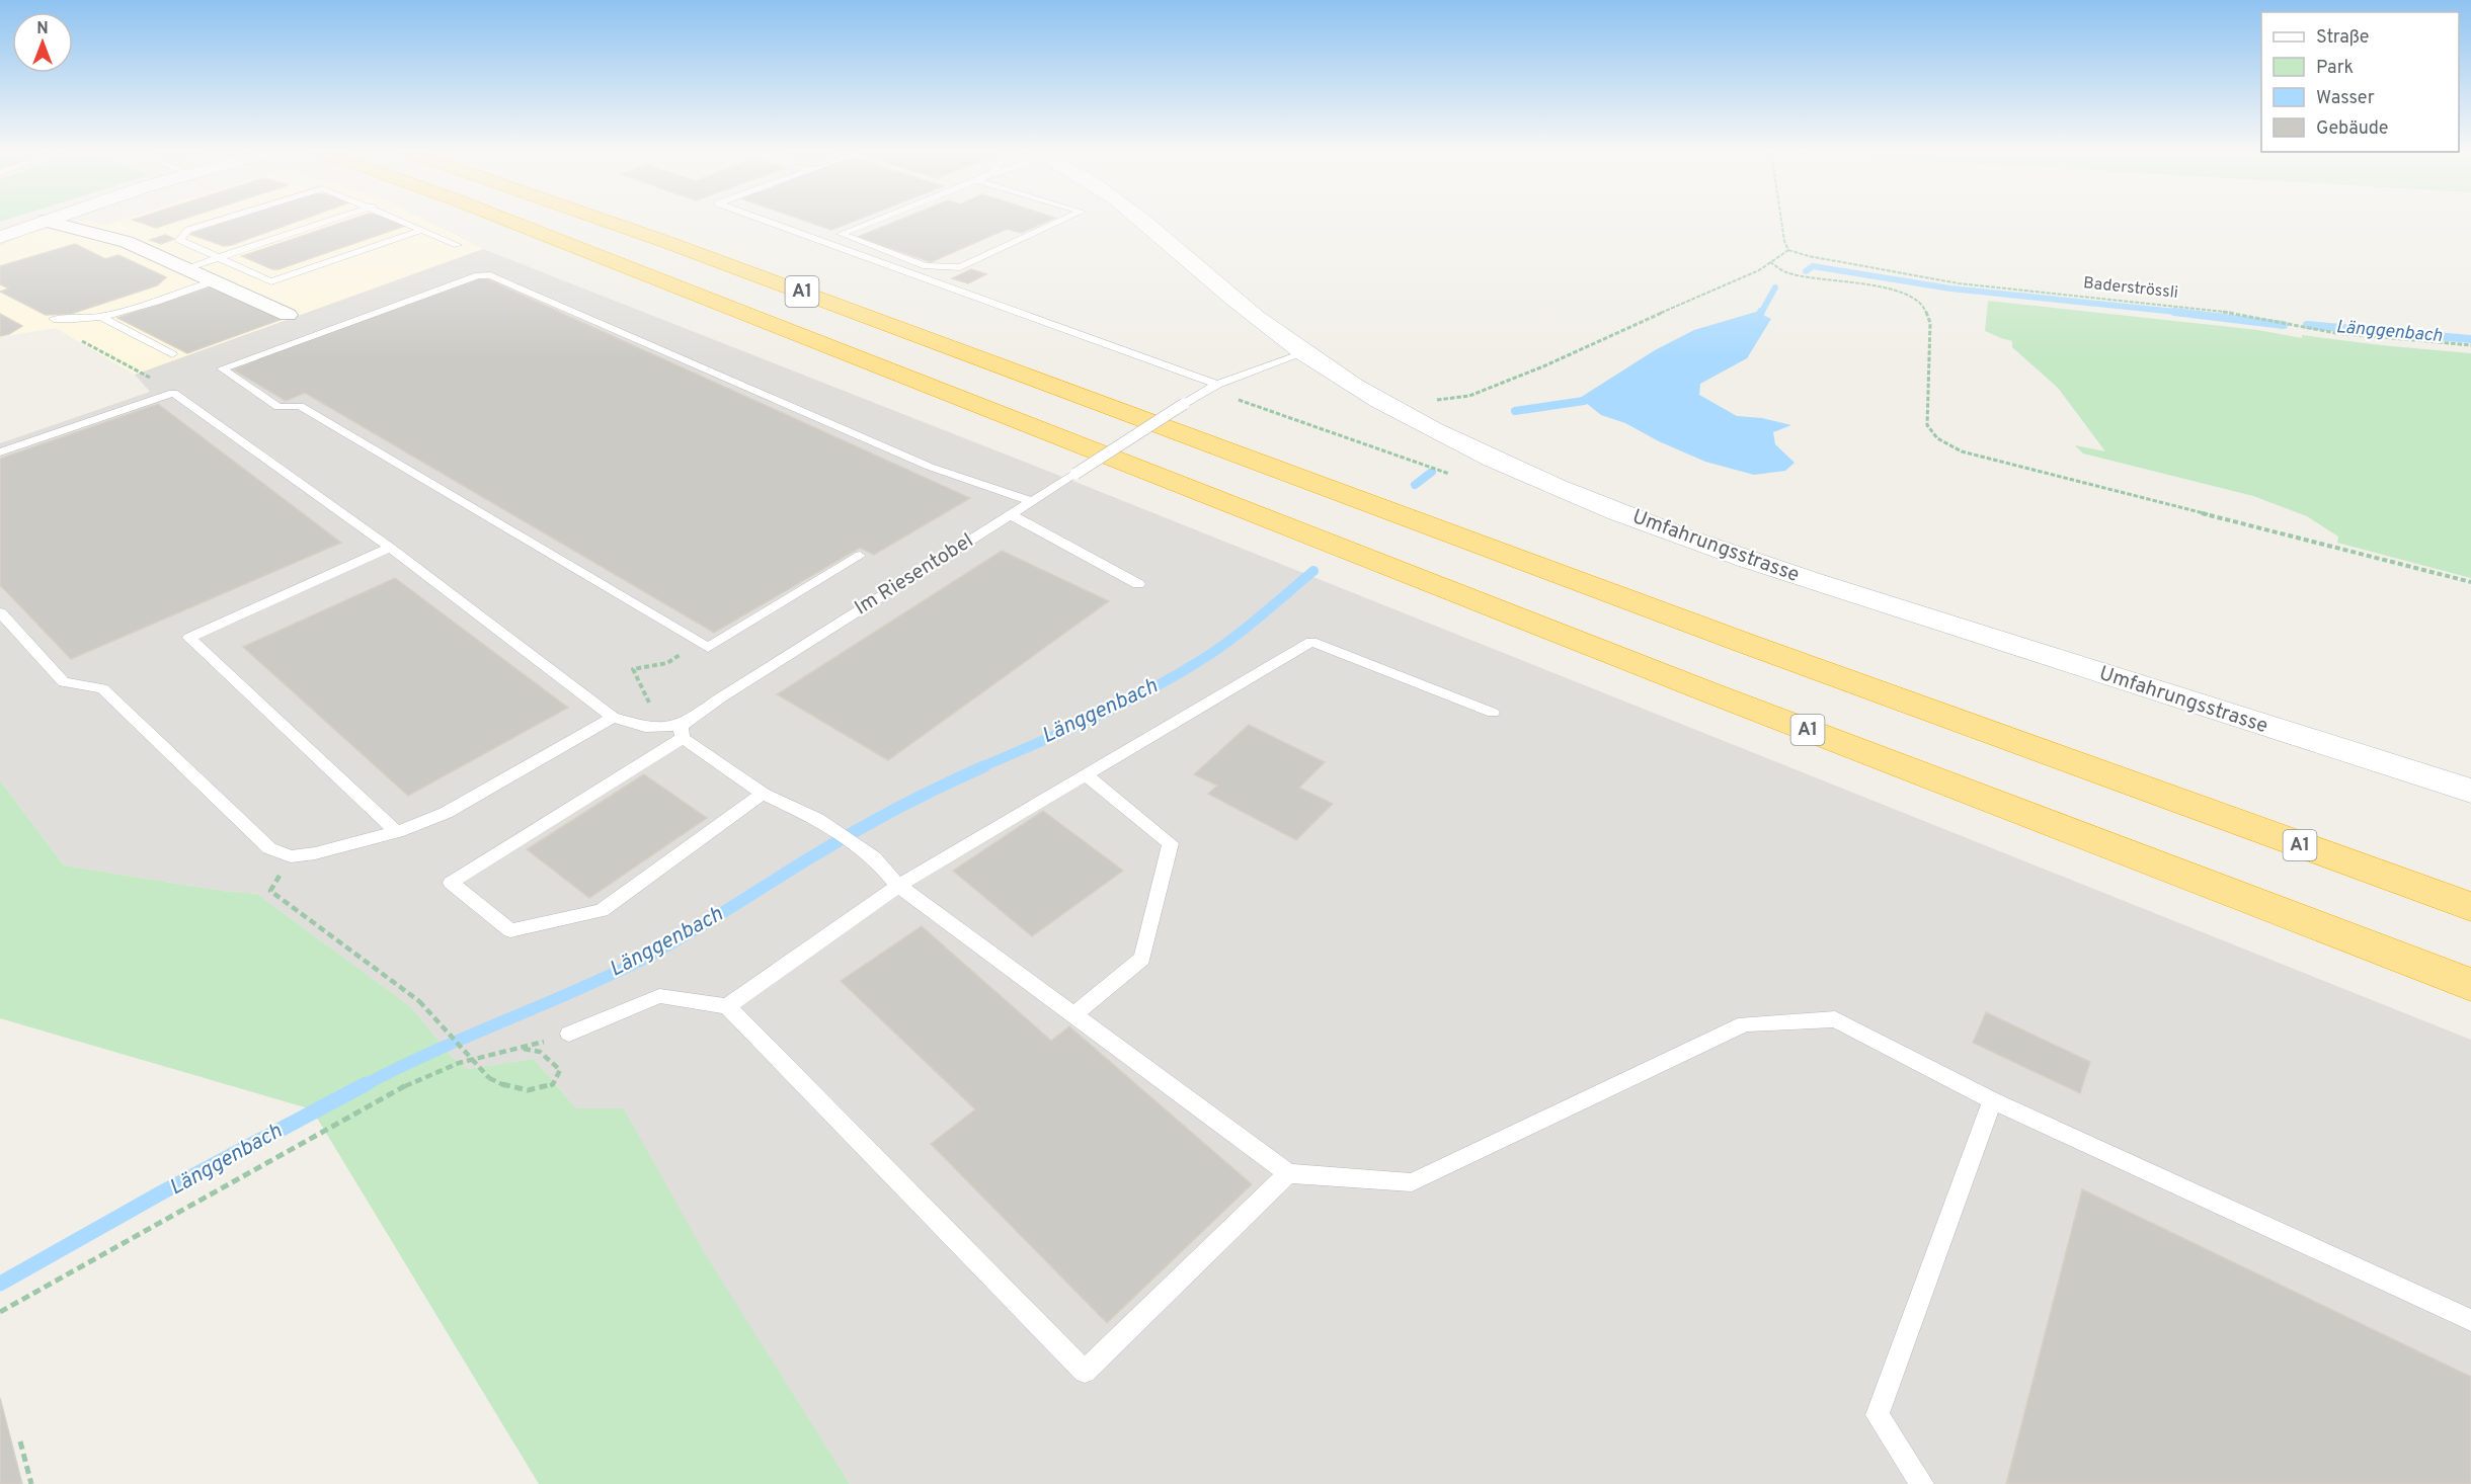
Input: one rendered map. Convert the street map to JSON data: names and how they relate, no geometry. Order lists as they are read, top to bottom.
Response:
{
  "streets": {
    "highway": ["A1"],
    "main road": ["Umfahrungsstrasse"],
    "lane": ["Im Riesentobel"],
    "path": ["Baderströssli"]
  },
  "crossings": [
    ["Umfahrungsstrasse", "Im Riesentobel"]
  ],
  "water": ["Länggenbach"],
  "legend": [
    "Straße",
    "Park",
    "Wasser",
    "Gebäude"
  ],
  "north": "top"
}
